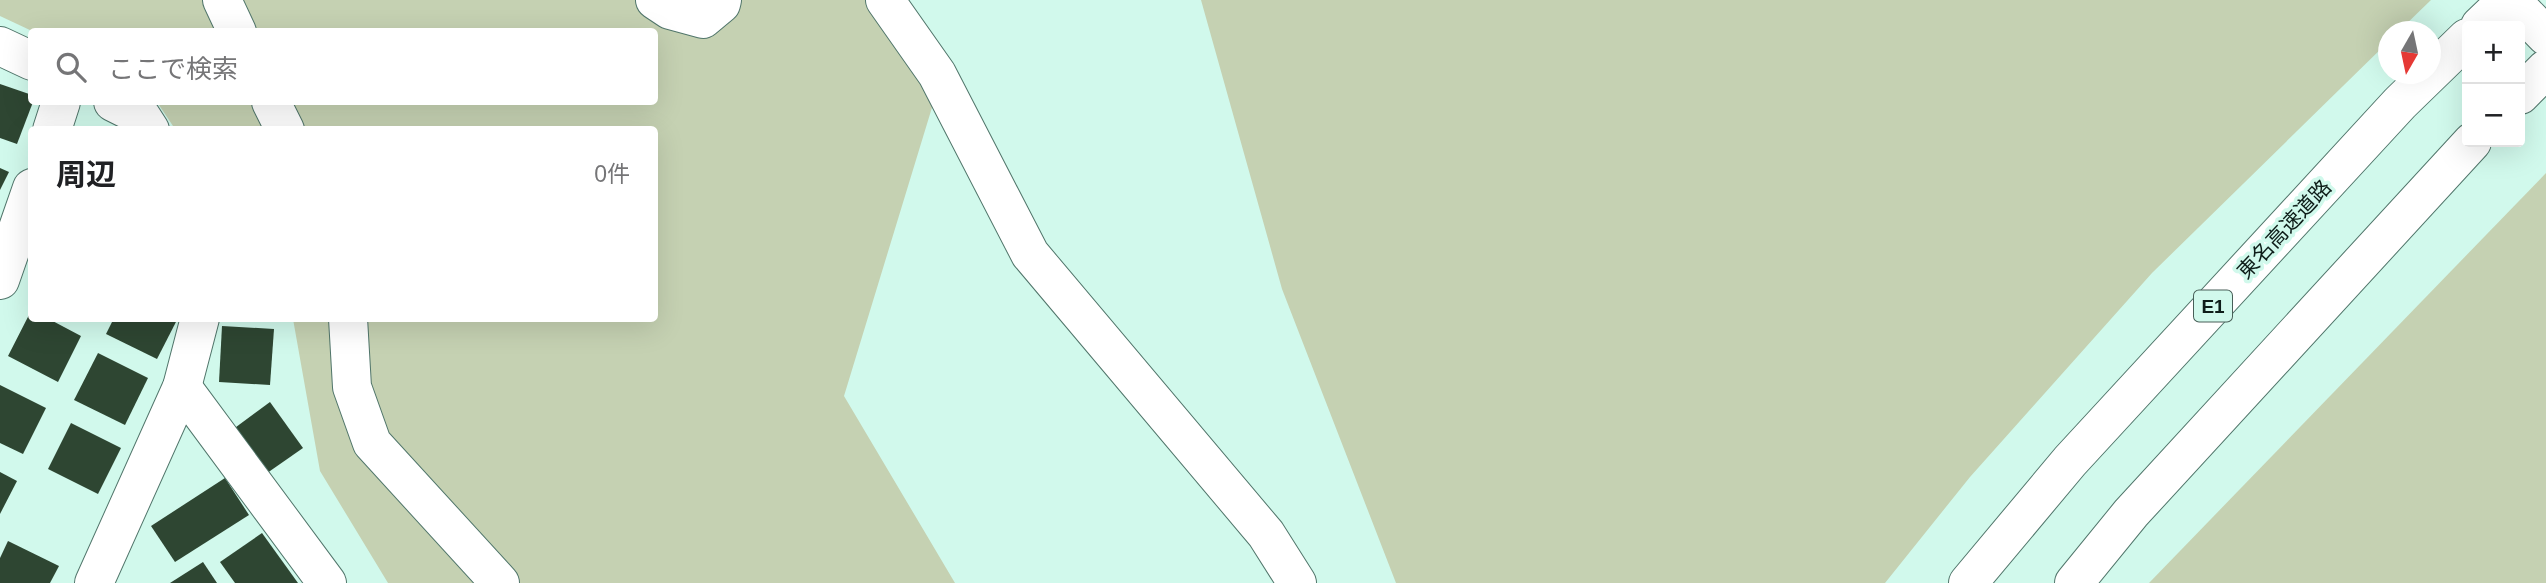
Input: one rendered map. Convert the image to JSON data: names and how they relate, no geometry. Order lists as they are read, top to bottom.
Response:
{
  "streets": {
    "main road": ["東名高速道路", "E1"]
  },
  "north": "bottom",
  "page": {
    "map_buttons": ["+", "−"],
    "search": "ここで検索",
    "heading": ["周辺", "0件"]
  }
}
